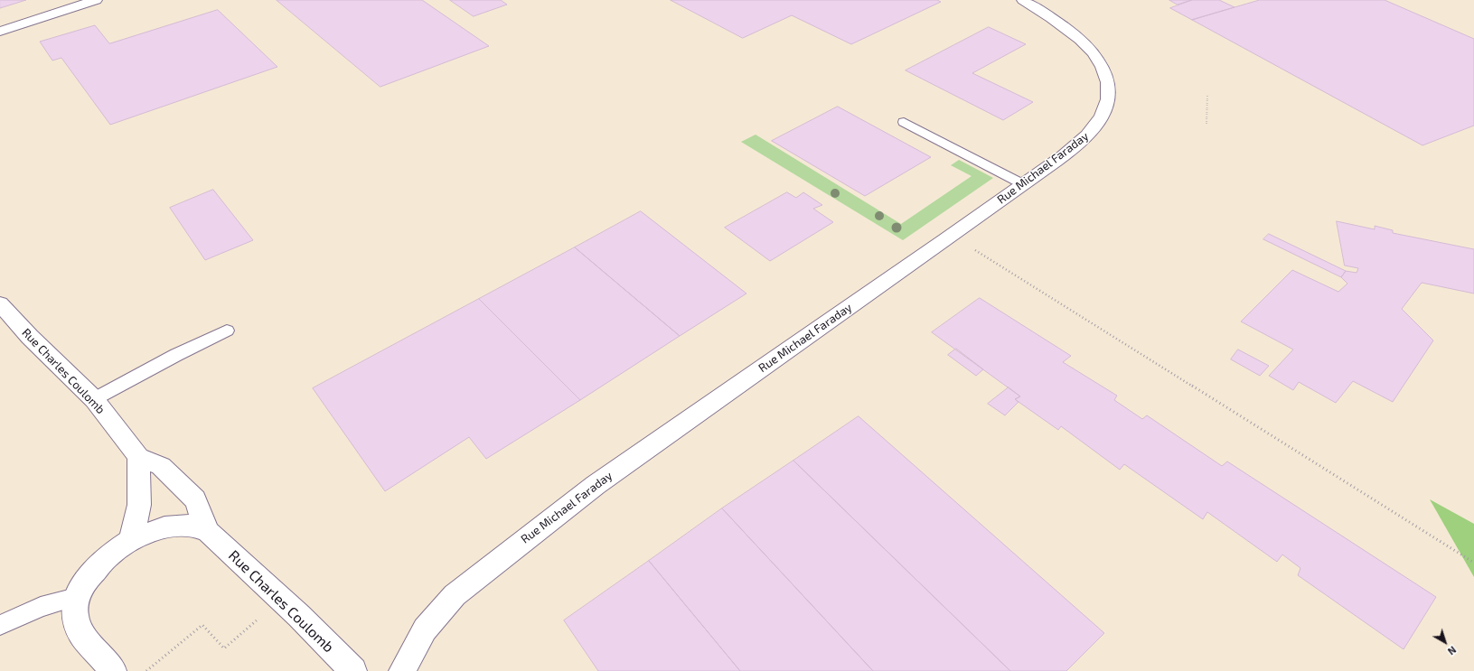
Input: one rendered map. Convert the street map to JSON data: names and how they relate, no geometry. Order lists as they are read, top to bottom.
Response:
{
  "streets": {
    "street": ["Rue Michael Faraday", "Rue Charles Coulomb"]
  },
  "north": "bottom right"
}
